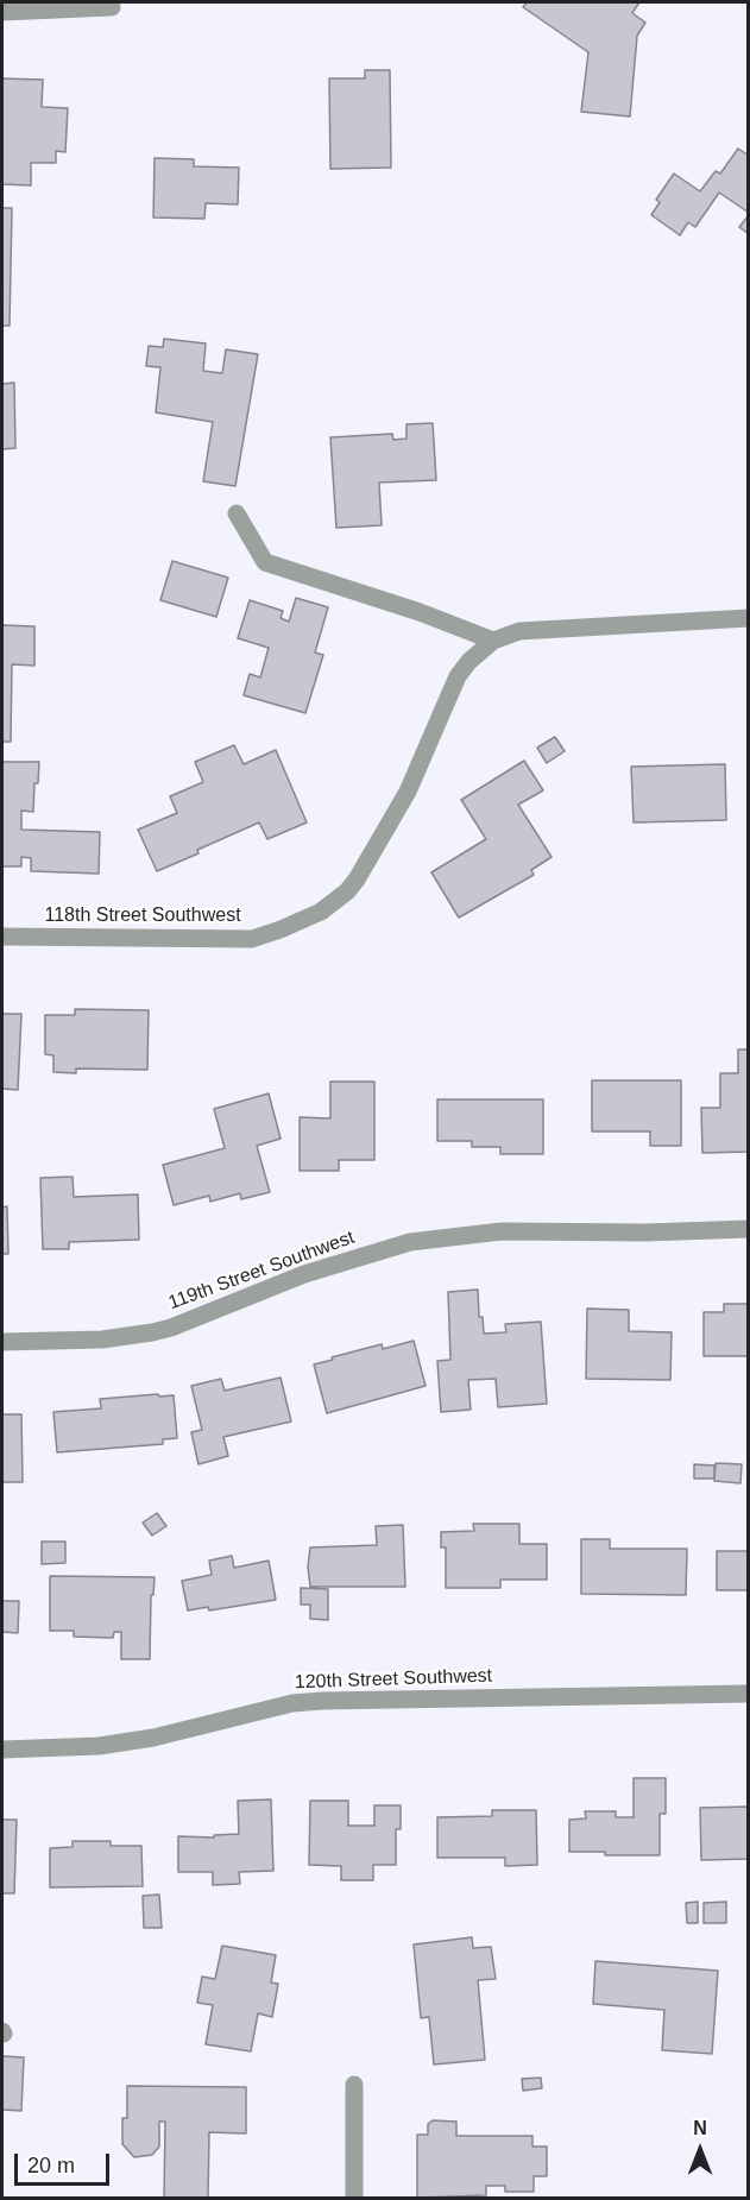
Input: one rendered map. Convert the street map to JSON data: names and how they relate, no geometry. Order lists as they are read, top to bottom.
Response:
{
  "streets": {
    "street": ["118th Street Southwest", "119th Street Southwest", "120th Street Southwest"]
  },
  "scale_bar": "20 m",
  "north": "top"
}
